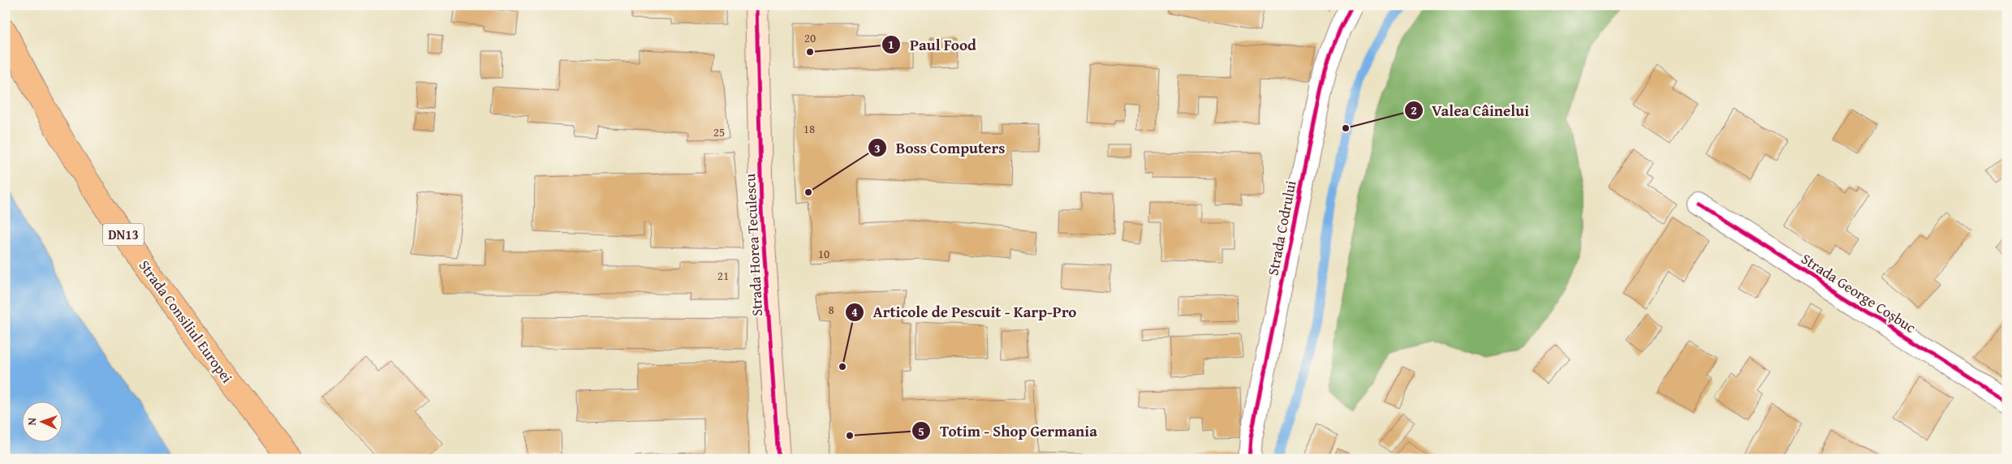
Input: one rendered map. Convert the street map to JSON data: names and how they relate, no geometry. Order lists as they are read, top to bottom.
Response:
{
  "streets": {
    "highway": ["DN13", "Strada Consiliul Europei"],
    "street": ["Strada Codrului", "Strada Horea Teculescu", "Strada George Coșbuc"]
  },
  "places": [
    "Paul Food",
    "Valea Câinelui",
    "Boss Computers",
    "Articole de Pescuit - Karp-Pro",
    "Totim - Shop Germania"
  ],
  "house_numbers": [
    "20",
    "18",
    "25",
    "10",
    "21",
    "8"
  ],
  "north": "left"
}
